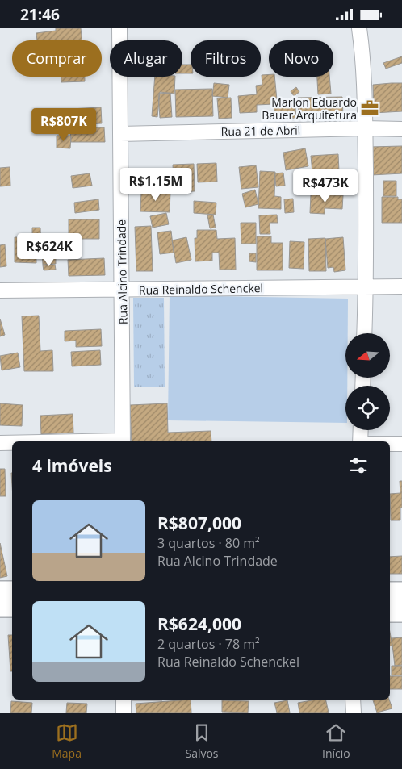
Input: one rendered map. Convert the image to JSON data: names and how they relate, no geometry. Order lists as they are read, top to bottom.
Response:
{
  "streets": {
    "street": ["Rua 21 de Abril", "Rua Alcino Trindade", "Rua Reinaldo Schenckel"]
  },
  "crossings": [
    ["Rua 21 de Abril", "Rua Alcino Trindade"],
    ["Rua Alcino Trindade", "Rua Reinaldo Schenckel"]
  ],
  "places": {
    "office": ["Marlon Eduardo Bauer Arquitetura"]
  },
  "north": "left",
  "page": {
    "status": "21:46",
    "chip": [
      "Comprar",
      "Alugar",
      "Filtros",
      "Novo"
    ],
    "price": [
      "R$807K",
      "R$1.15M",
      "R$473K",
      "R$624K"
    ],
    "heading": "4 imóveis",
    "list": [
      {
        "name": "R$807,000",
        "note": "3 quartos · 80 m² · Rua Alcino Trindade"
      },
      {
        "name": "R$624,000",
        "note": "2 quartos · 78 m² · Rua Reinaldo Schenckel"
      }
    ],
    "tabs": ["Mapa", "Salvos", "Início"]
  }
}
